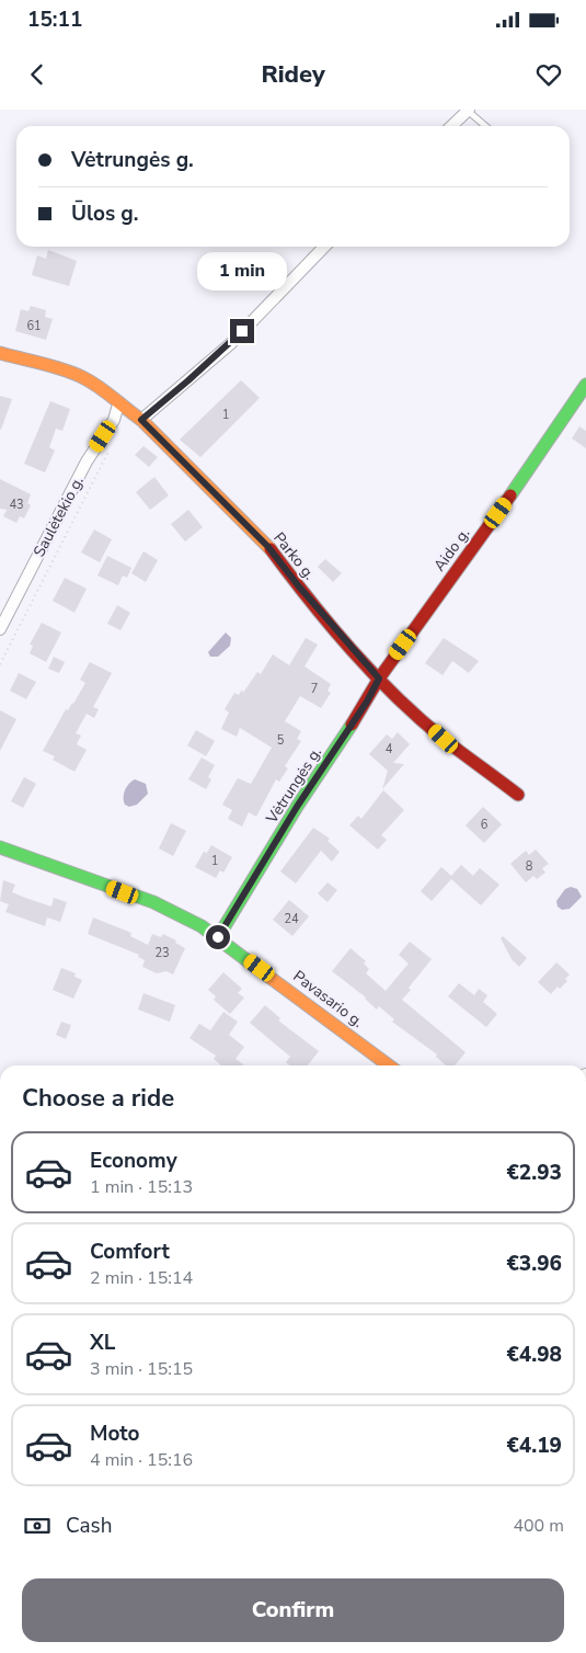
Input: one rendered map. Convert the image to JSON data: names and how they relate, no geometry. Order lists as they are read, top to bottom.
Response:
{
  "streets": {
    "street": [
      "Saulėtekio g.",
      "Aido g.",
      "Parko g.",
      "Vėtrungės g.",
      "Pavasario g."
    ]
  },
  "crossings": [
    ["Saulėtekio g.", "Parko g."],
    ["Aido g.", "Parko g."],
    ["Aido g.", "Vėtrungės g."],
    ["Parko g.", "Vėtrungės g."],
    ["Vėtrungės g.", "Pavasario g."]
  ],
  "house_numbers": [
    "61",
    "1",
    "43",
    "7",
    "5",
    "4",
    "6",
    "1",
    "8",
    "24",
    "23"
  ],
  "page": {
    "status": "15:11",
    "header": "Ridey",
    "banner": ["Vėtrungės g.", "Ūlos g."],
    "bubble": "1 min",
    "heading": "Choose a ride",
    "list": [
      {
        "name": "Economy",
        "note": "1 min · 15:13",
        "value": "€2.93"
      },
      {
        "name": "Comfort",
        "note": "2 min · 15:14",
        "value": "€3.96"
      },
      {
        "name": "XL",
        "note": "3 min · 15:15",
        "value": "€4.98"
      },
      {
        "name": "Moto",
        "note": "4 min · 15:16",
        "value": "€4.19"
      }
    ],
    "pay": ["Cash", "400 m"],
    "buttons": "Confirm"
  }
}
